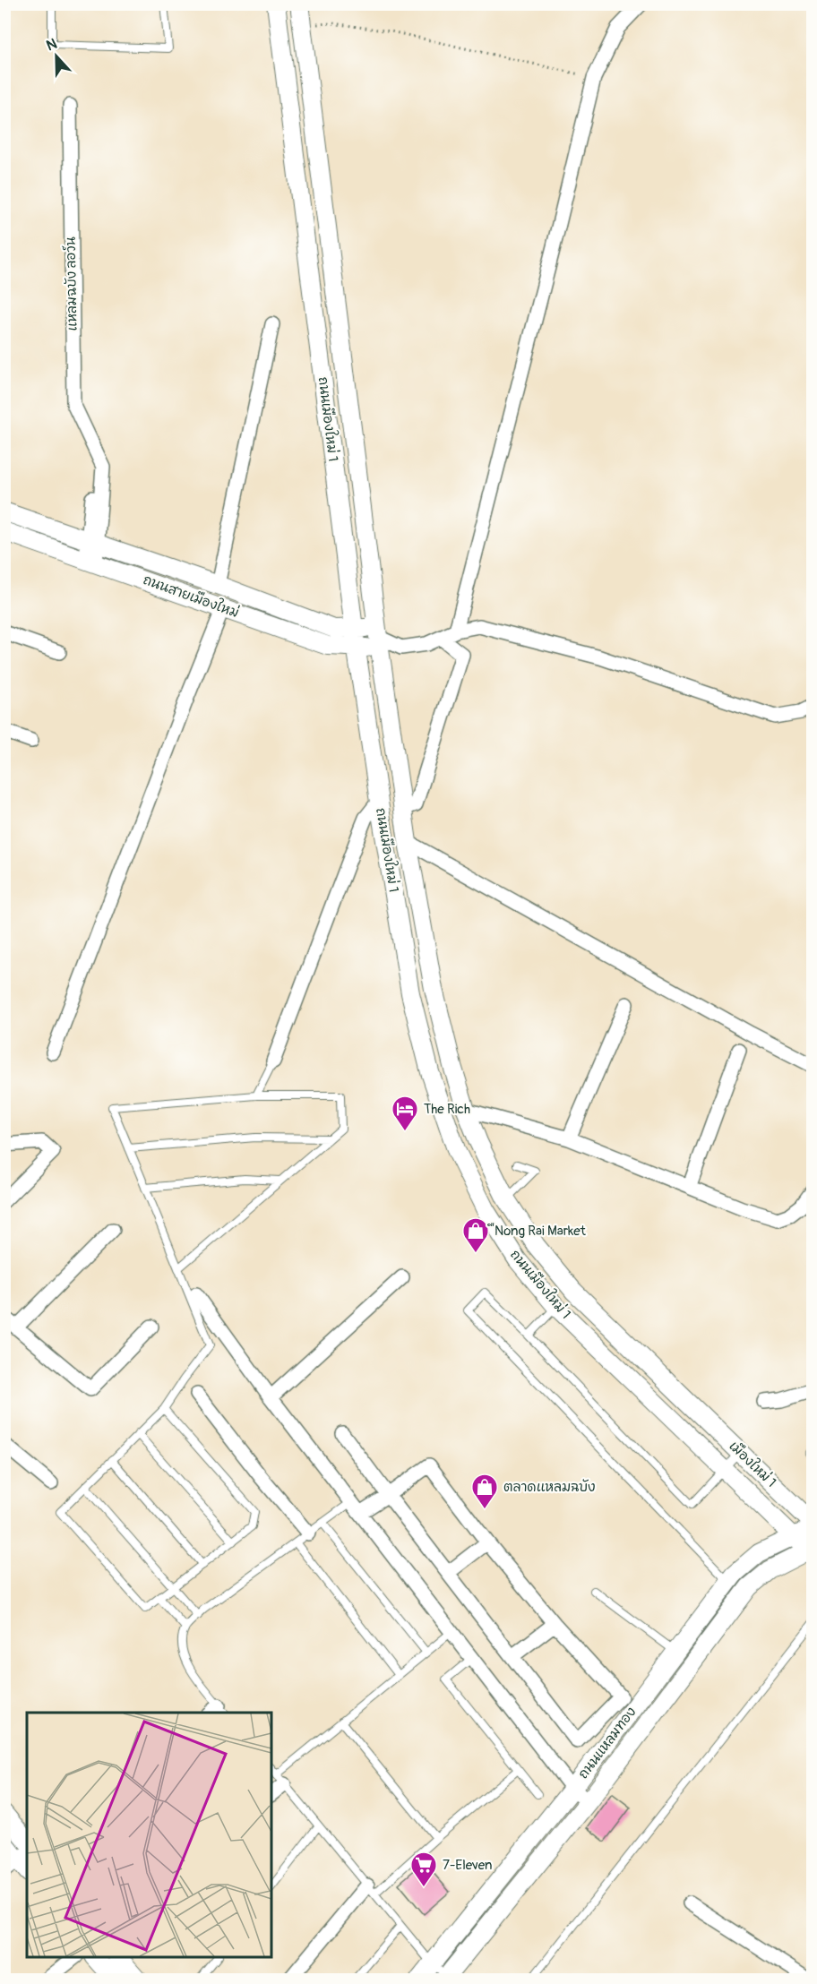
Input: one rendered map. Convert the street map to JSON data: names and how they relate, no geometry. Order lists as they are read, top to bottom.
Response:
{
  "streets": {
    "street": [
      "แหลมฉบัง ลอว์น",
      "ถนนเมืองใหม่ 1",
      "ถนนสายเมืองใหม่",
      "เมืองใหม่ 1",
      "ถนนแหลมทอง"
    ]
  },
  "crossings": [
    ["แหลมฉบัง ลอว์น", "ถนนสายเมืองใหม่"],
    ["ถนนเมืองใหม่ 1", "ถนนสายเมืองใหม่"],
    ["ถนนเมืองใหม่ 1", "เมืองใหม่ 1"],
    ["ถนนเมืองใหม่ 1", "ถนนแหลมทอง"]
  ],
  "places": {
    "hotel": ["The Rich"],
    "shop": ["ืNong Rai Market", "ตลาดแหลมฉบัง"],
    "supermarket": ["7-Eleven"]
  },
  "north": "top"
}
